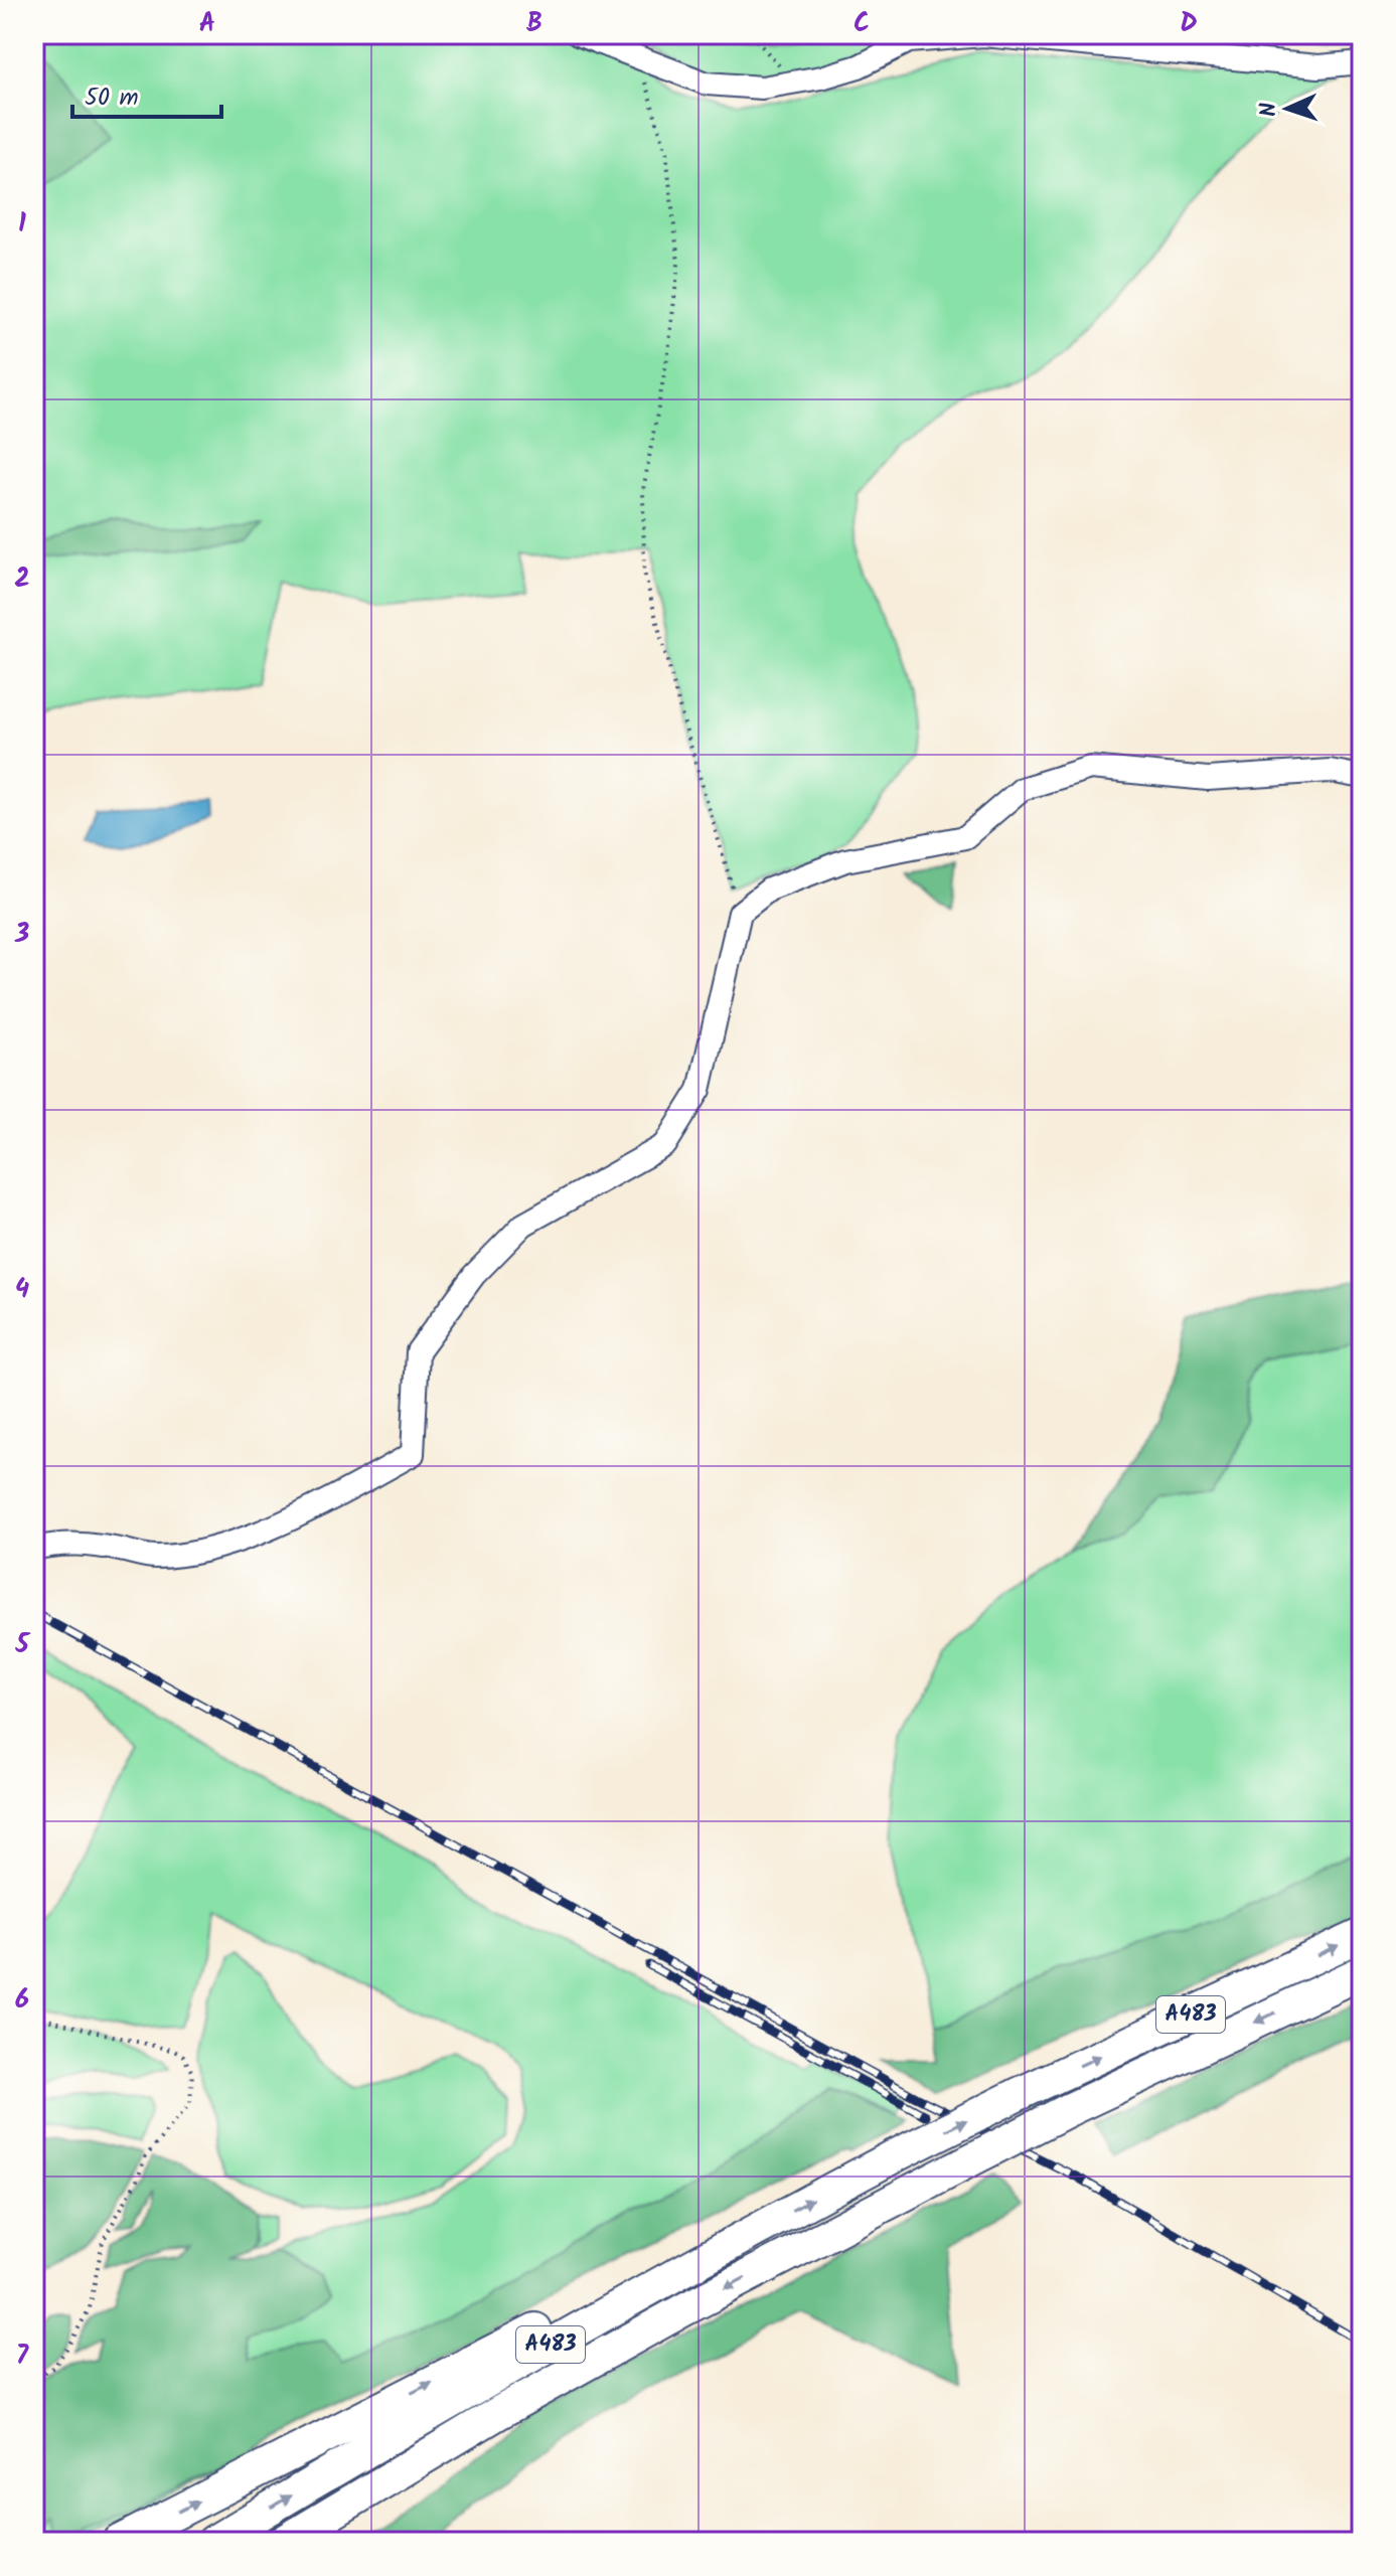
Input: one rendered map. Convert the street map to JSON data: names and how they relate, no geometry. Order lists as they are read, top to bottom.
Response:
{
  "streets": {
    "highway": ["A483"]
  },
  "scale_bar": "50 m",
  "north": "left",
  "grid": {
    "columns": [
      "A",
      "B",
      "C",
      "D"
    ],
    "rows": [
      "1",
      "2",
      "3",
      "4",
      "5",
      "6",
      "7"
    ]
  }
}
